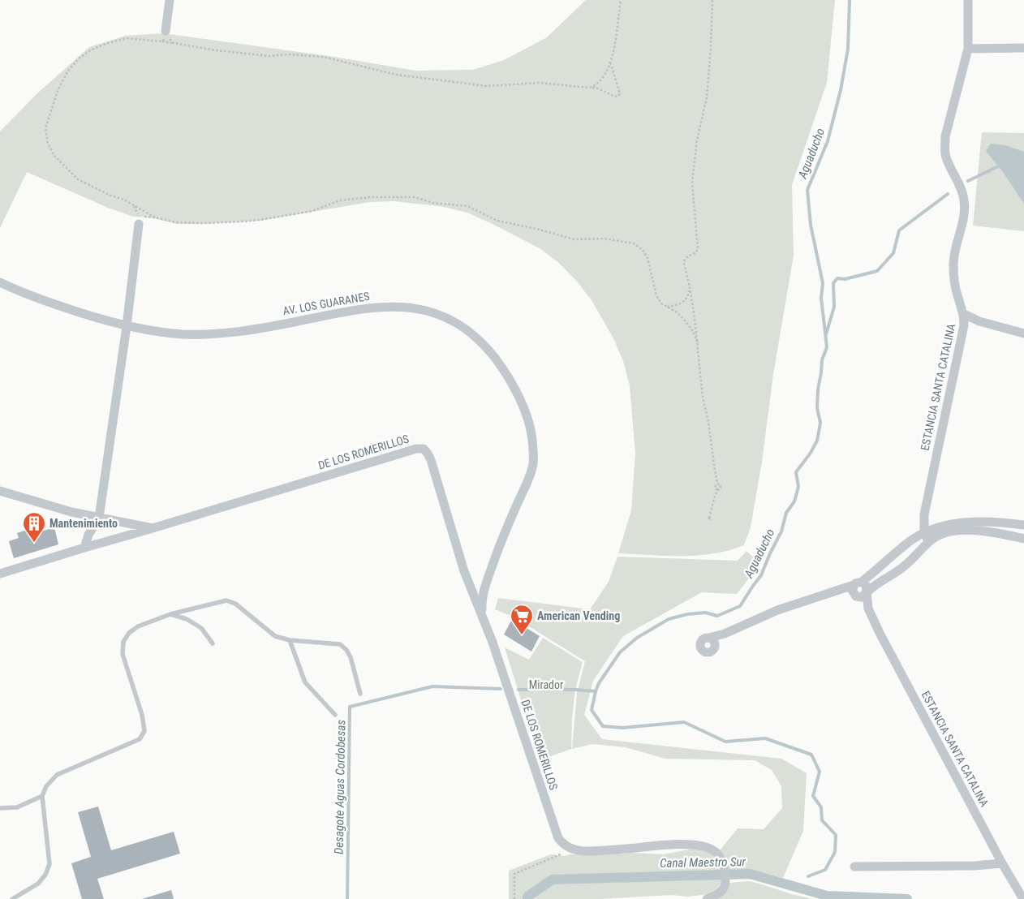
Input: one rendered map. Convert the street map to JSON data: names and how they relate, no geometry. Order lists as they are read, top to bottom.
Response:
{
  "streets": {
    "street": ["AV. LOS GUARANES", "ESTANCIA SANTA CATALINA", "DE LOS ROMERILLOS"]
  },
  "crossings": [
    ["AV. LOS GUARANES", "DE LOS ROMERILLOS"]
  ],
  "water": ["Aguaducho", "Desagote Aguas Cordobesas", "Canal Maestro Sur"],
  "parks": ["Mirador"],
  "places": {
    "building": ["Mantenimiento"],
    "supermarket": ["American Vending"]
  }
}
